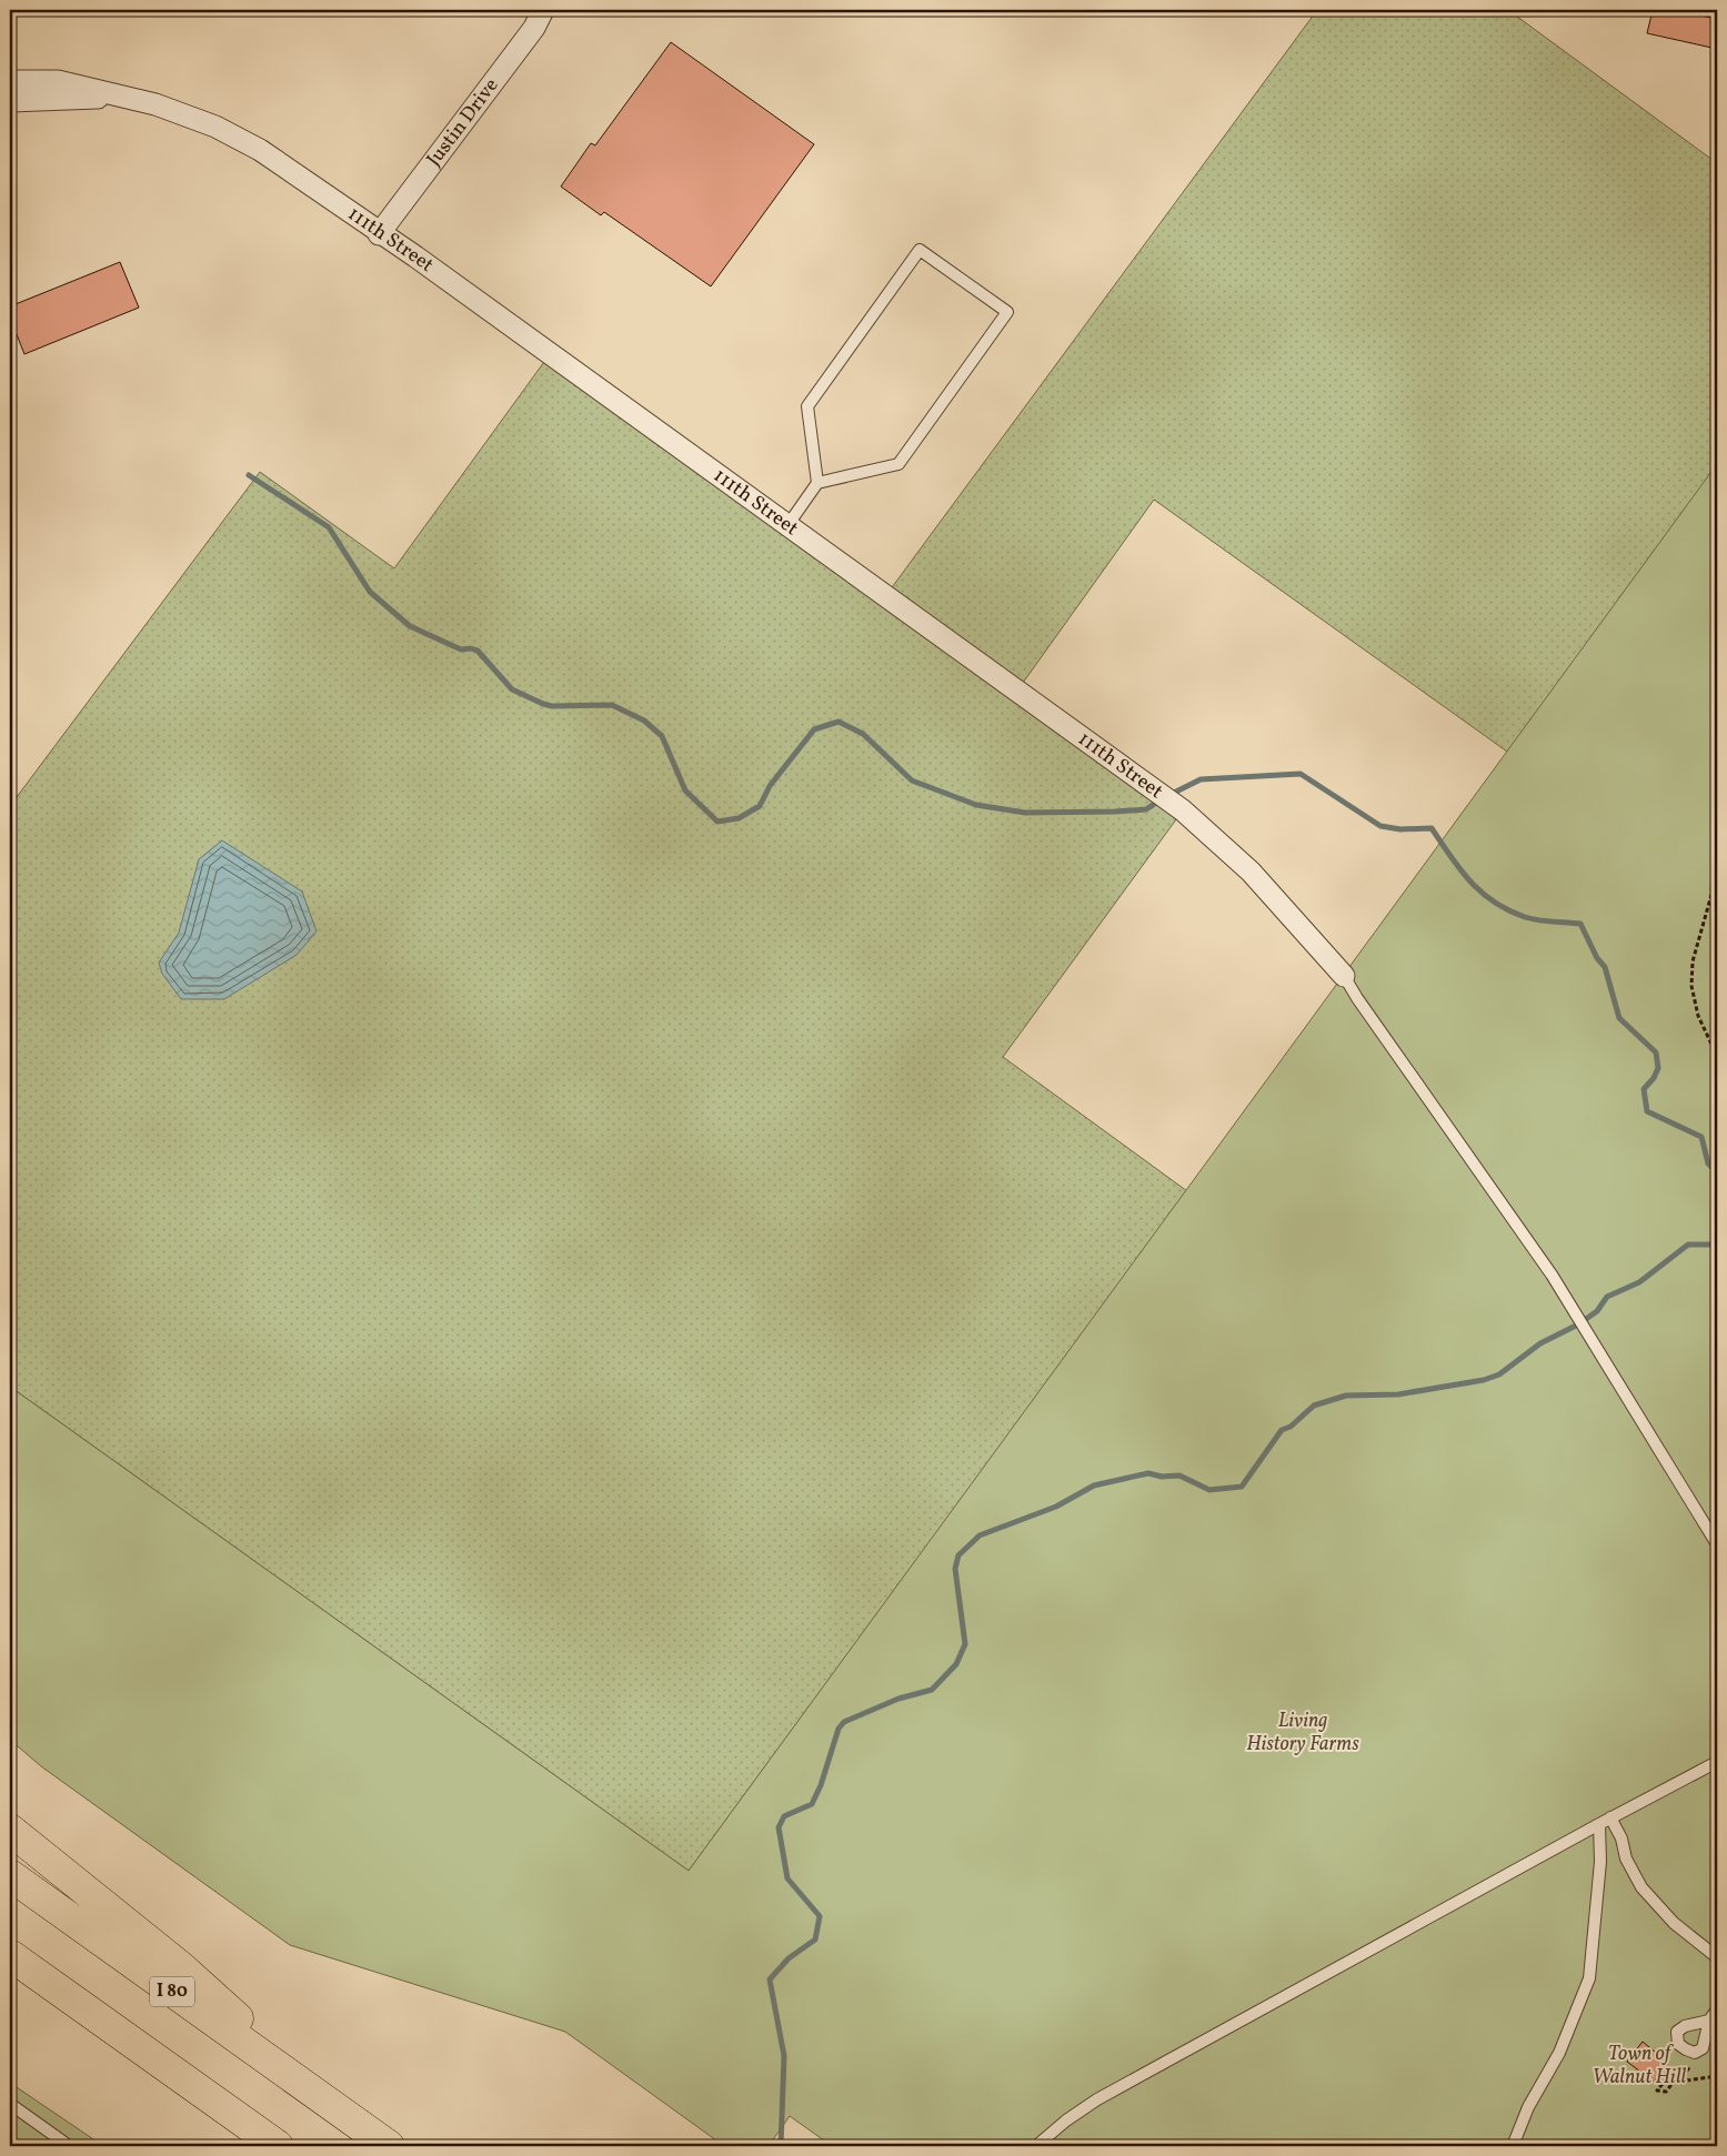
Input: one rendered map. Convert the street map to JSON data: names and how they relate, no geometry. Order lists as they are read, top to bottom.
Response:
{
  "streets": {
    "highway": ["I 80"],
    "street": ["Justin Drive", "111th Street"]
  },
  "crossings": [
    ["Justin Drive", "111th Street"]
  ],
  "parks": ["Living History Farms", "Town of Walnut Hill"]
}
